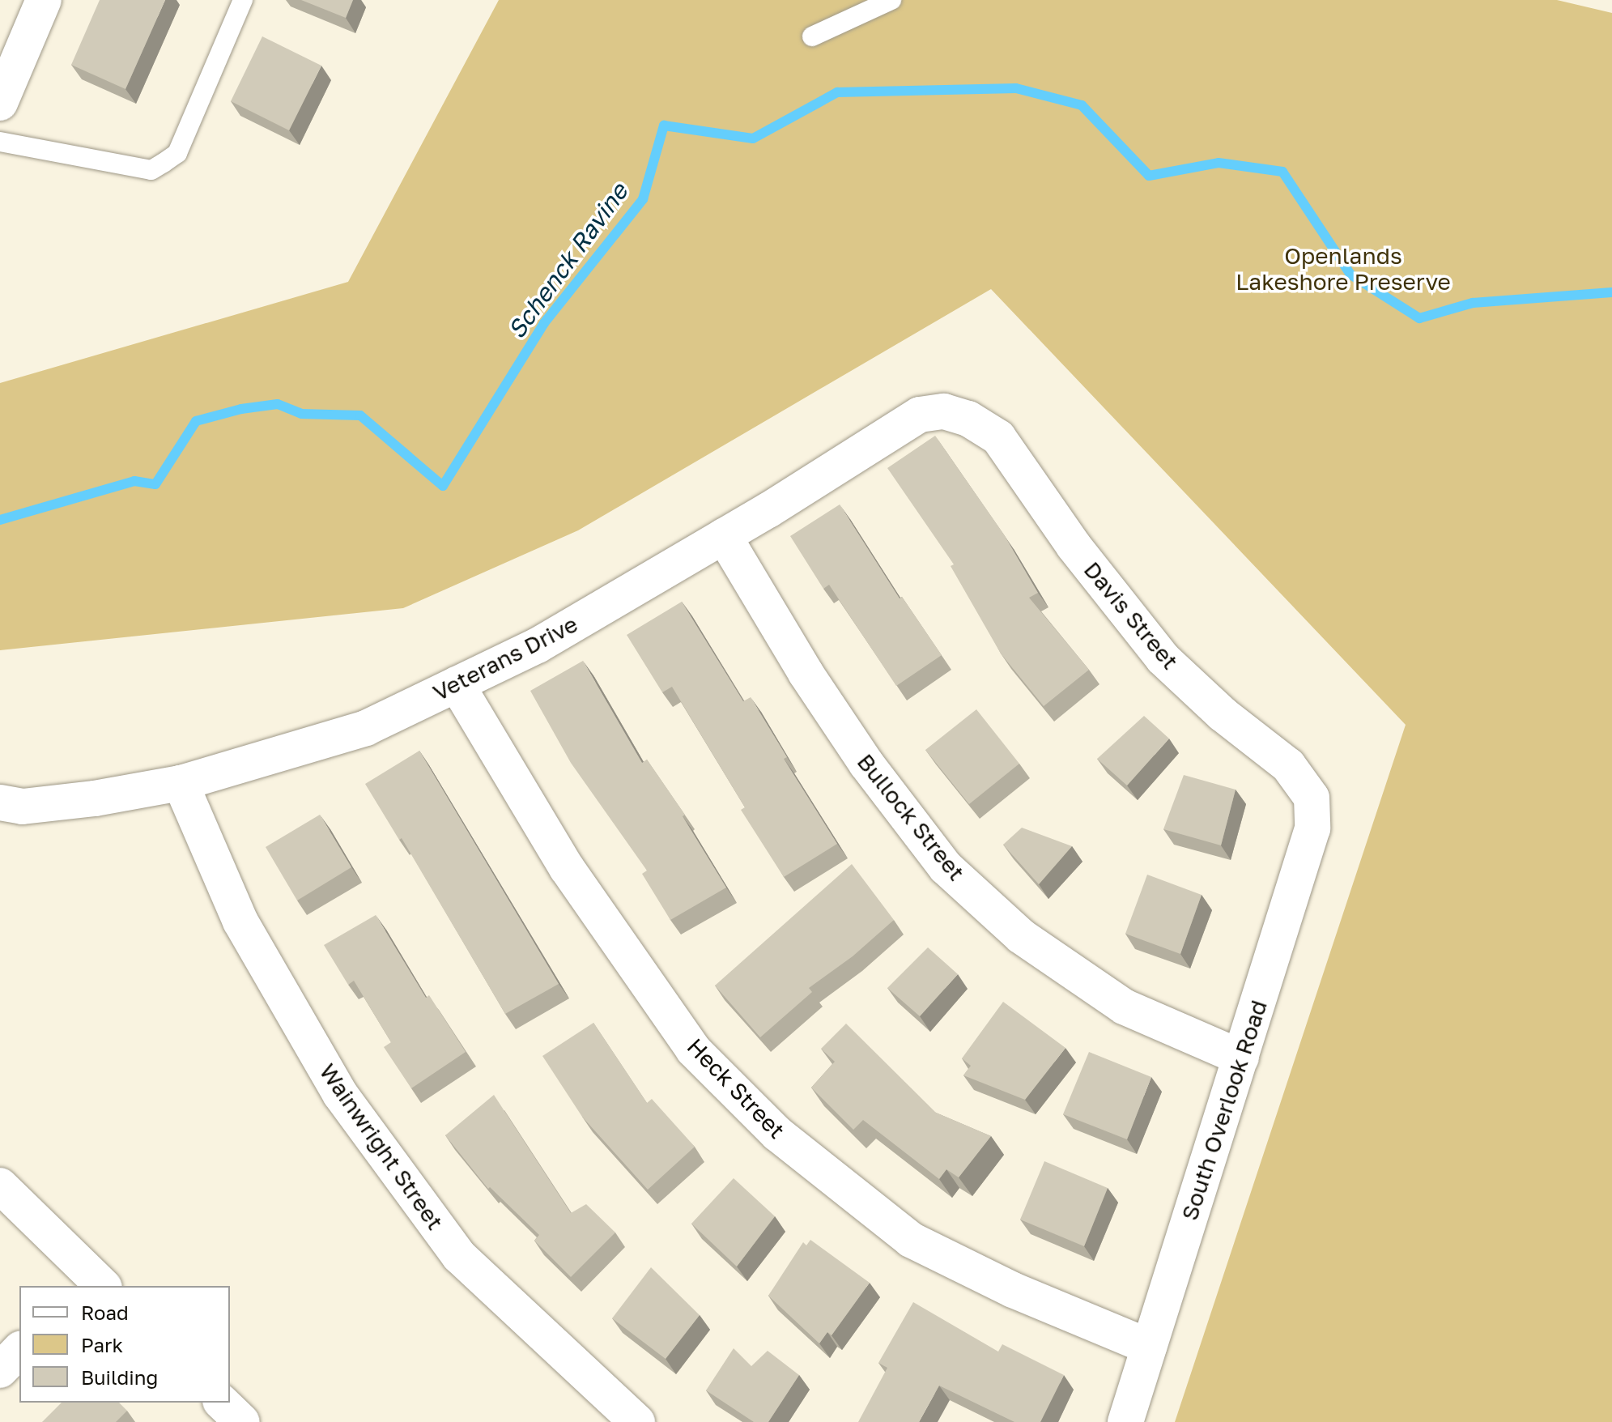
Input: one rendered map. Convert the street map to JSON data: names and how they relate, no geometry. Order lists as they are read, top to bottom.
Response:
{
  "streets": {
    "street": [
      "Davis Street",
      "Veterans Drive",
      "Bullock Street",
      "Heck Street",
      "South Overlook Road",
      "Wainwright Street"
    ]
  },
  "crossings": [
    ["Davis Street", "Veterans Drive"],
    ["Davis Street", "South Overlook Road"],
    ["Veterans Drive", "Bullock Street"],
    ["Veterans Drive", "Heck Street"],
    ["Veterans Drive", "Wainwright Street"],
    ["Bullock Street", "South Overlook Road"],
    ["Heck Street", "South Overlook Road"]
  ],
  "water": ["Schenck Ravine"],
  "parks": ["Openlands Lakeshore Preserve"],
  "legend": ["Road", "Park", "Building"]
}
